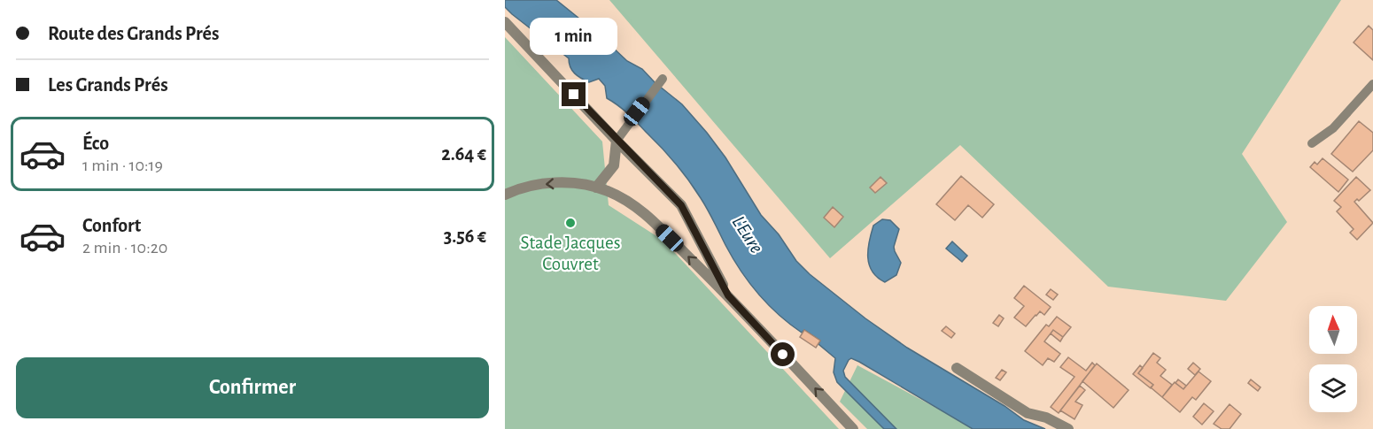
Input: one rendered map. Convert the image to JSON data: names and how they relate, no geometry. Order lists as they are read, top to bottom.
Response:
{
  "water": ["L'Eure"],
  "places": ["Stade Jacques Couvret"],
  "north": "top",
  "page": {
    "banner": ["Route des Grands Prés", "Les Grands Prés"],
    "bubble": "1 min",
    "list": [
      {
        "name": "Éco",
        "note": "1 min · 10:19",
        "value": "2.64 €"
      },
      {
        "name": "Confort",
        "note": "2 min · 10:20",
        "value": "3.56 €"
      }
    ],
    "buttons": "Confirmer"
  }
}
